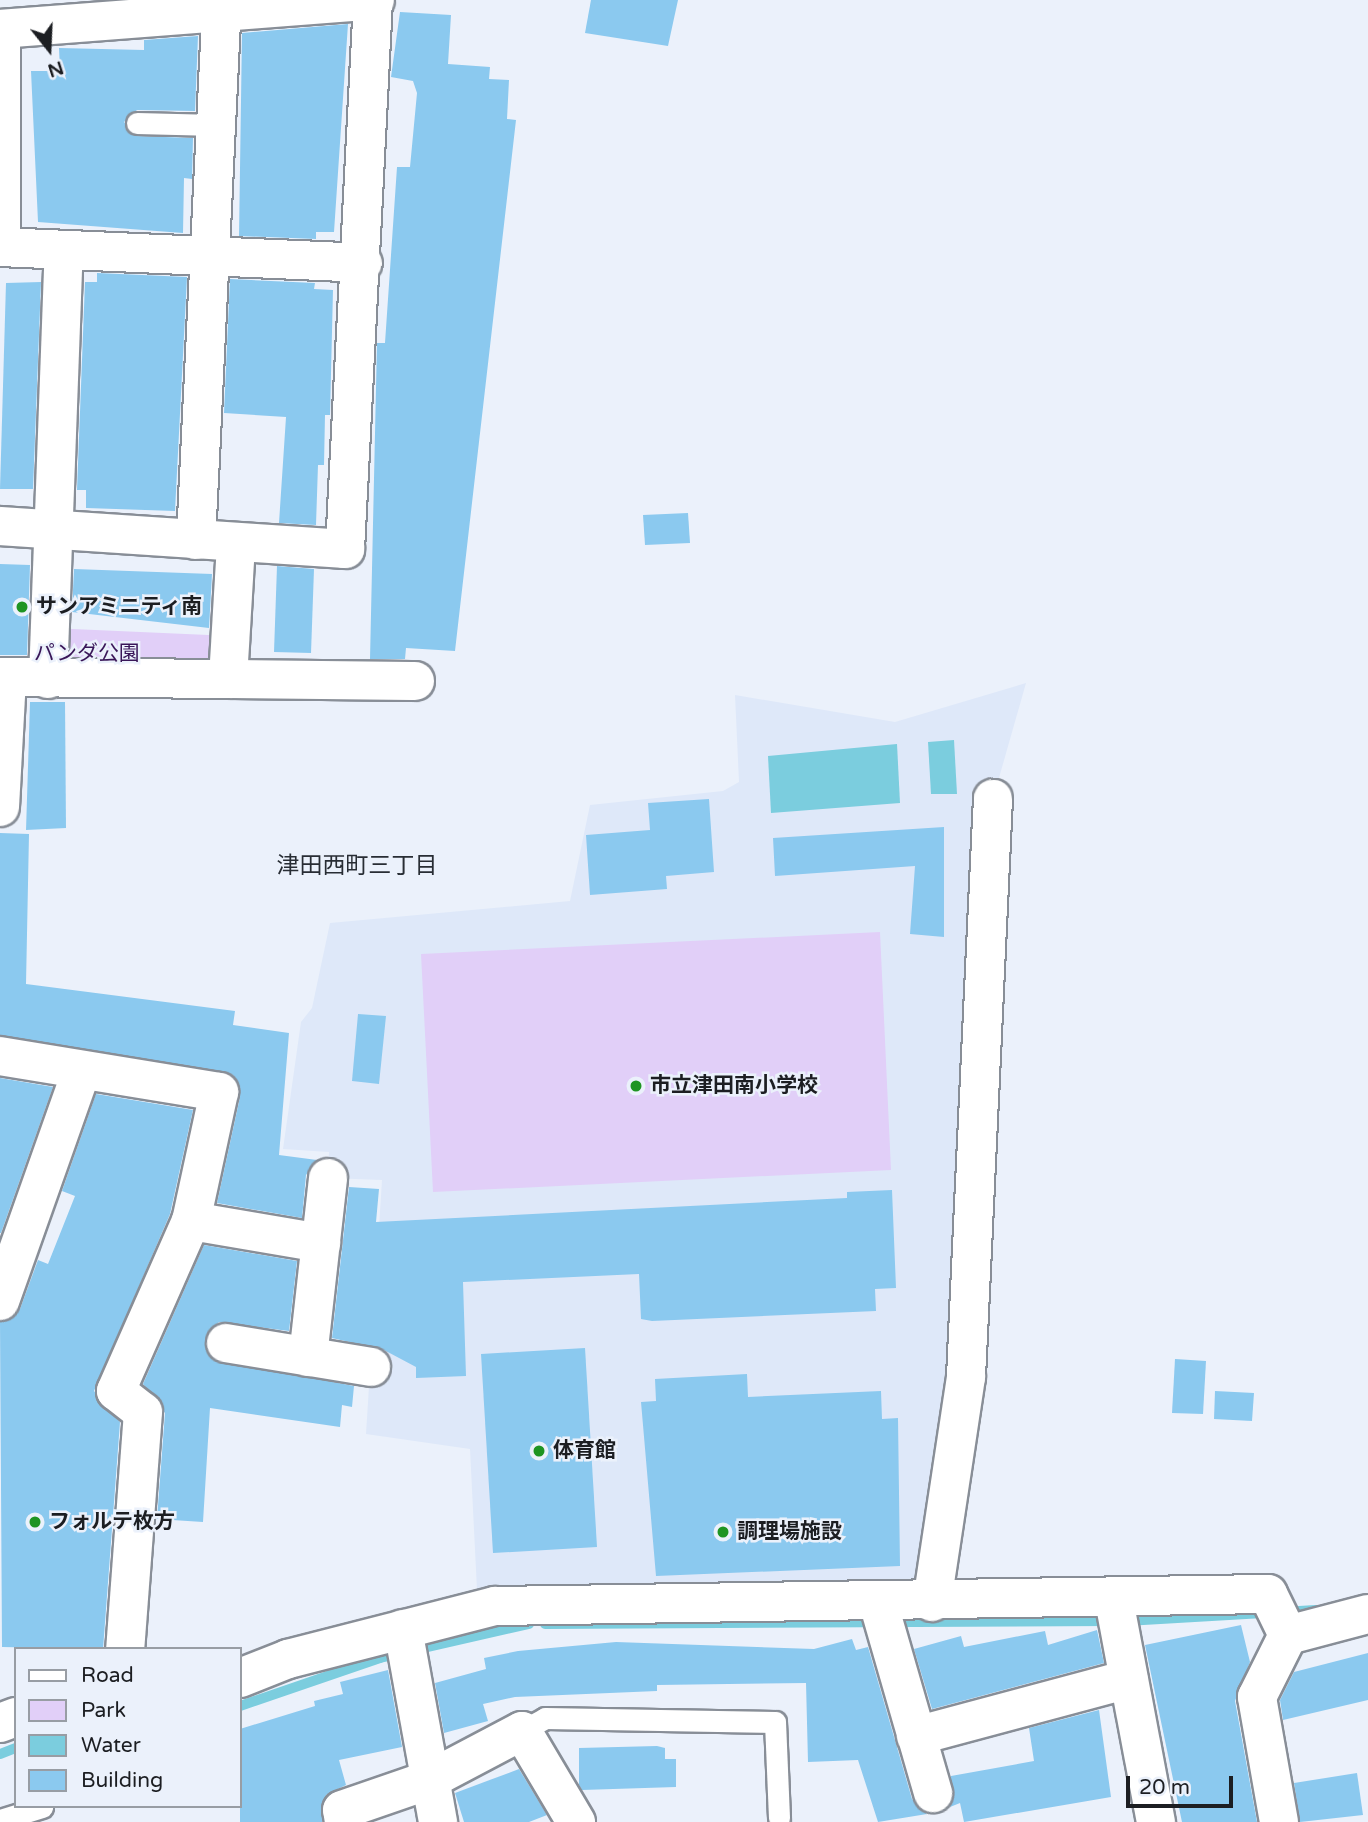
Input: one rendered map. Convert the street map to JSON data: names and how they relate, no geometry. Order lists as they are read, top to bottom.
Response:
{
  "districts": ["津田西町三丁目"],
  "parks": ["パンダ公園"],
  "places": [
    "サンアミニティ南",
    "市立津田南小学校",
    "体育館",
    "フォルテ枚方",
    "調理場施設"
  ],
  "legend": [
    "Road",
    "Park",
    "Water",
    "Building"
  ],
  "scale_bar": "20 m",
  "north": "bottom"
}
